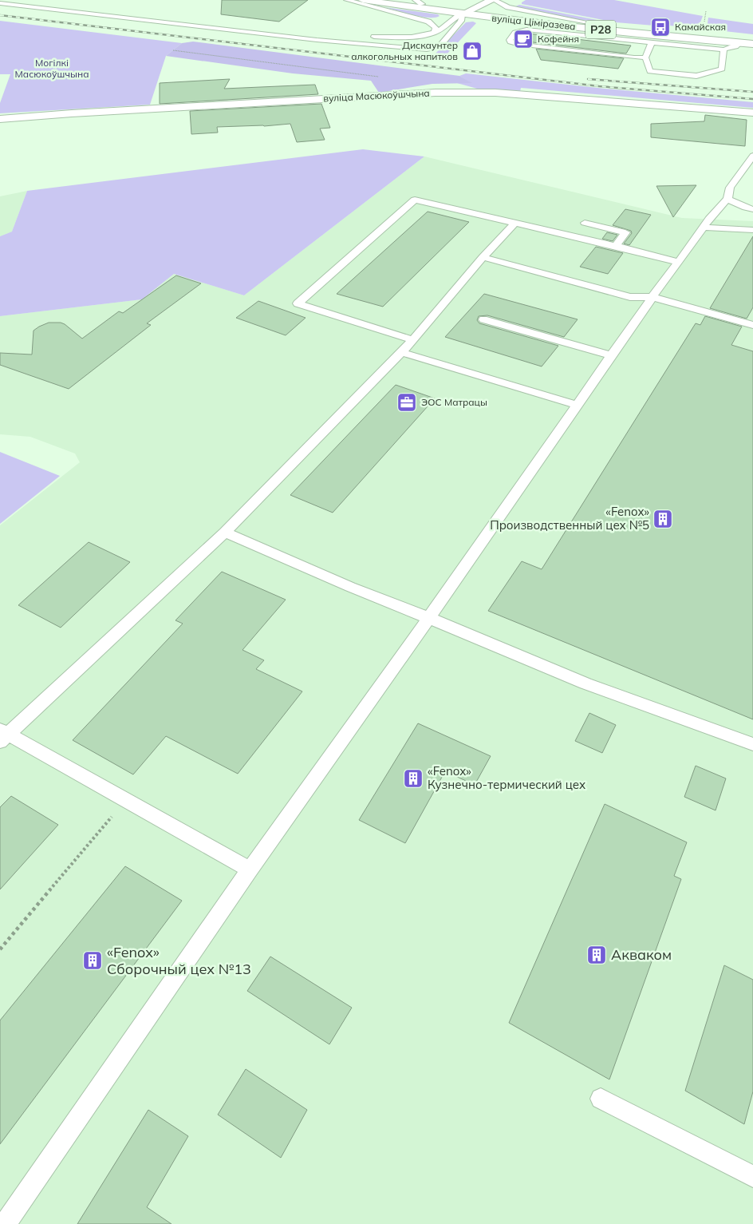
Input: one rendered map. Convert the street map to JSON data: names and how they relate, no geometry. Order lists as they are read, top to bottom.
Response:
{
  "streets": {
    "main road": ["вуліца Ціміразева", "Р28", "вуліца Масюкоўшчына"]
  },
  "parks": ["Могілкі Масюкоўшчына"],
  "places": {
    "bus stop": ["Камайская"],
    "cafe": ["Кофейня"],
    "shop": ["Дискаунтер алкогольных напитков"],
    "office": ["ЭОС Матрацы"],
    "building": [
      "«Fenox» Производственный цех №5",
      "«Fenox» Кузнечно-термический цех",
      "Акваком",
      "«Fenox» Сборочный цех №13"
    ]
  }
}
